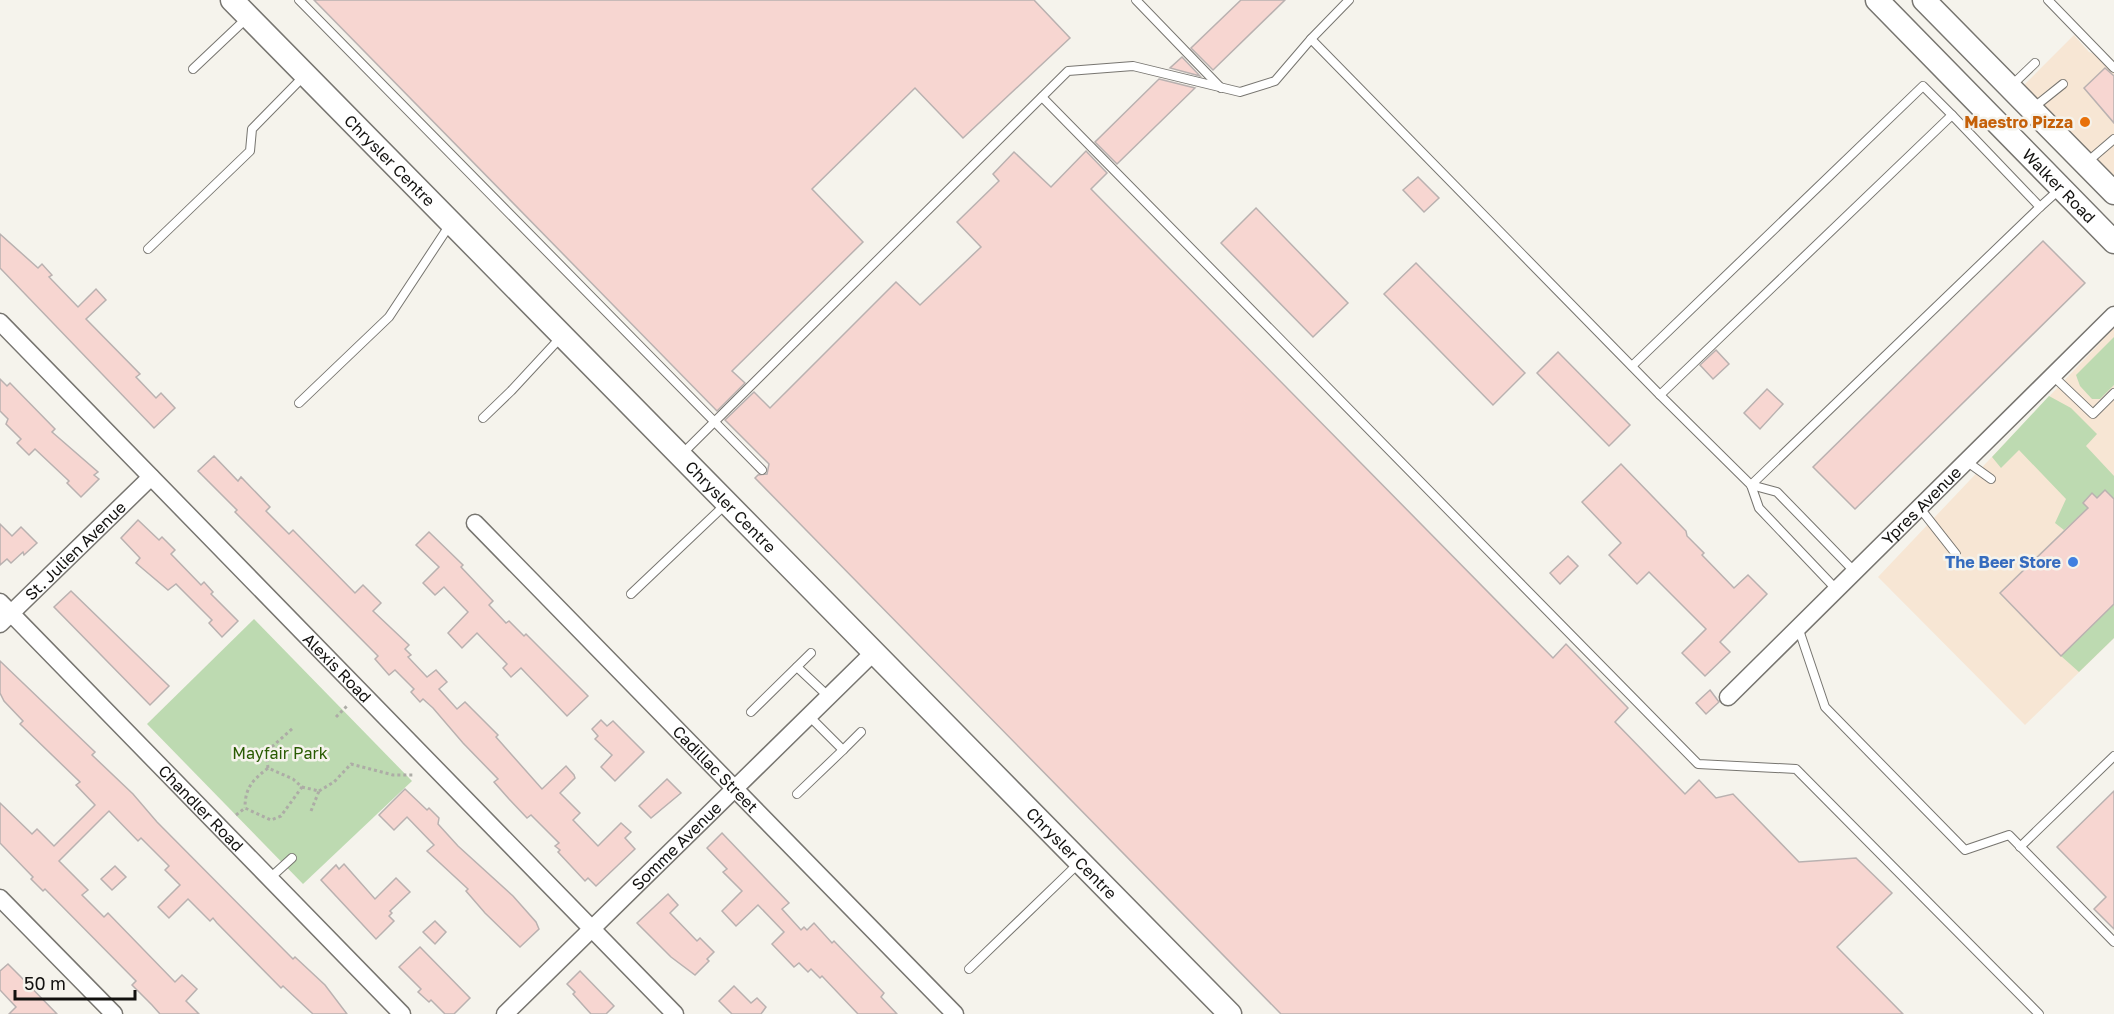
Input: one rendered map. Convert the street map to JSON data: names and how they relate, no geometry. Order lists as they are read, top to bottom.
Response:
{
  "streets": {
    "street": [
      "Chrysler Centre",
      "Walker Road",
      "Ypres Avenue",
      "St. Julien Avenue",
      "Alexis Road",
      "Cadillac Street",
      "Chandler Road",
      "Somme Avenue"
    ]
  },
  "crossings": [
    ["Chrysler Centre", "Somme Avenue"],
    ["St. Julien Avenue", "Alexis Road"],
    ["St. Julien Avenue", "Chandler Road"],
    ["Alexis Road", "Somme Avenue"],
    ["Cadillac Street", "Somme Avenue"]
  ],
  "parks": ["Mayfair Park"],
  "places": ["Maestro Pizza", "The Beer Store"],
  "scale_bar": "50 m"
}
